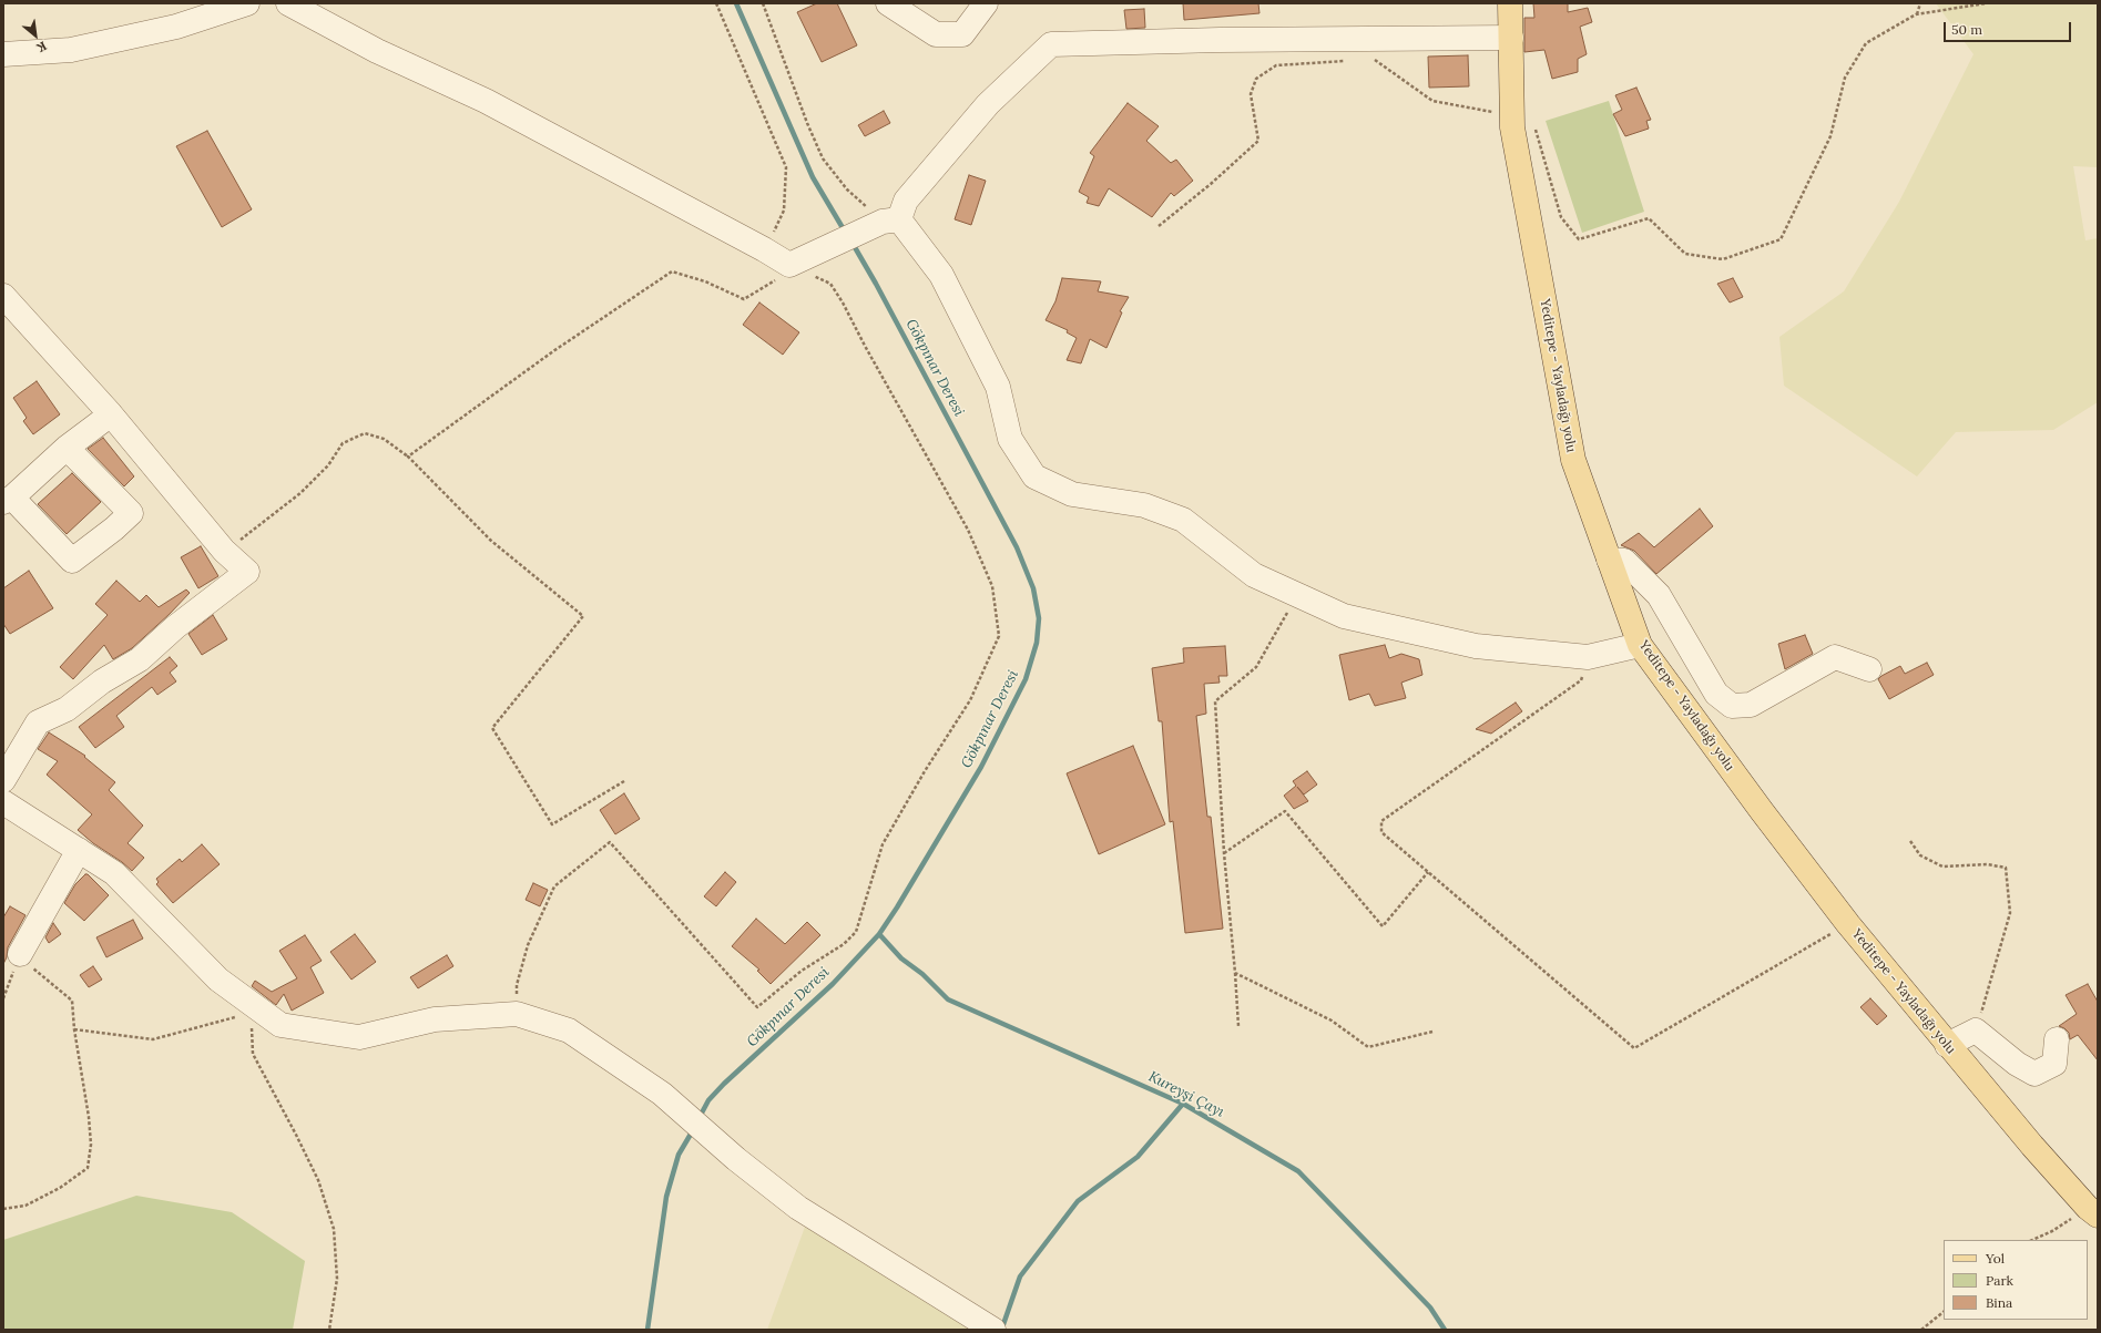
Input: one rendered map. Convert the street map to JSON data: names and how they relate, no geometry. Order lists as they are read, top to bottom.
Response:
{
  "streets": {
    "main road": ["Yeditepe - Yayladağı yolu"]
  },
  "water": ["Gökpınar Deresi", "Kureyşi Çayı"],
  "legend": ["Yol", "Park", "Bina"],
  "scale_bar": "50 m",
  "north": "bottom right"
}
